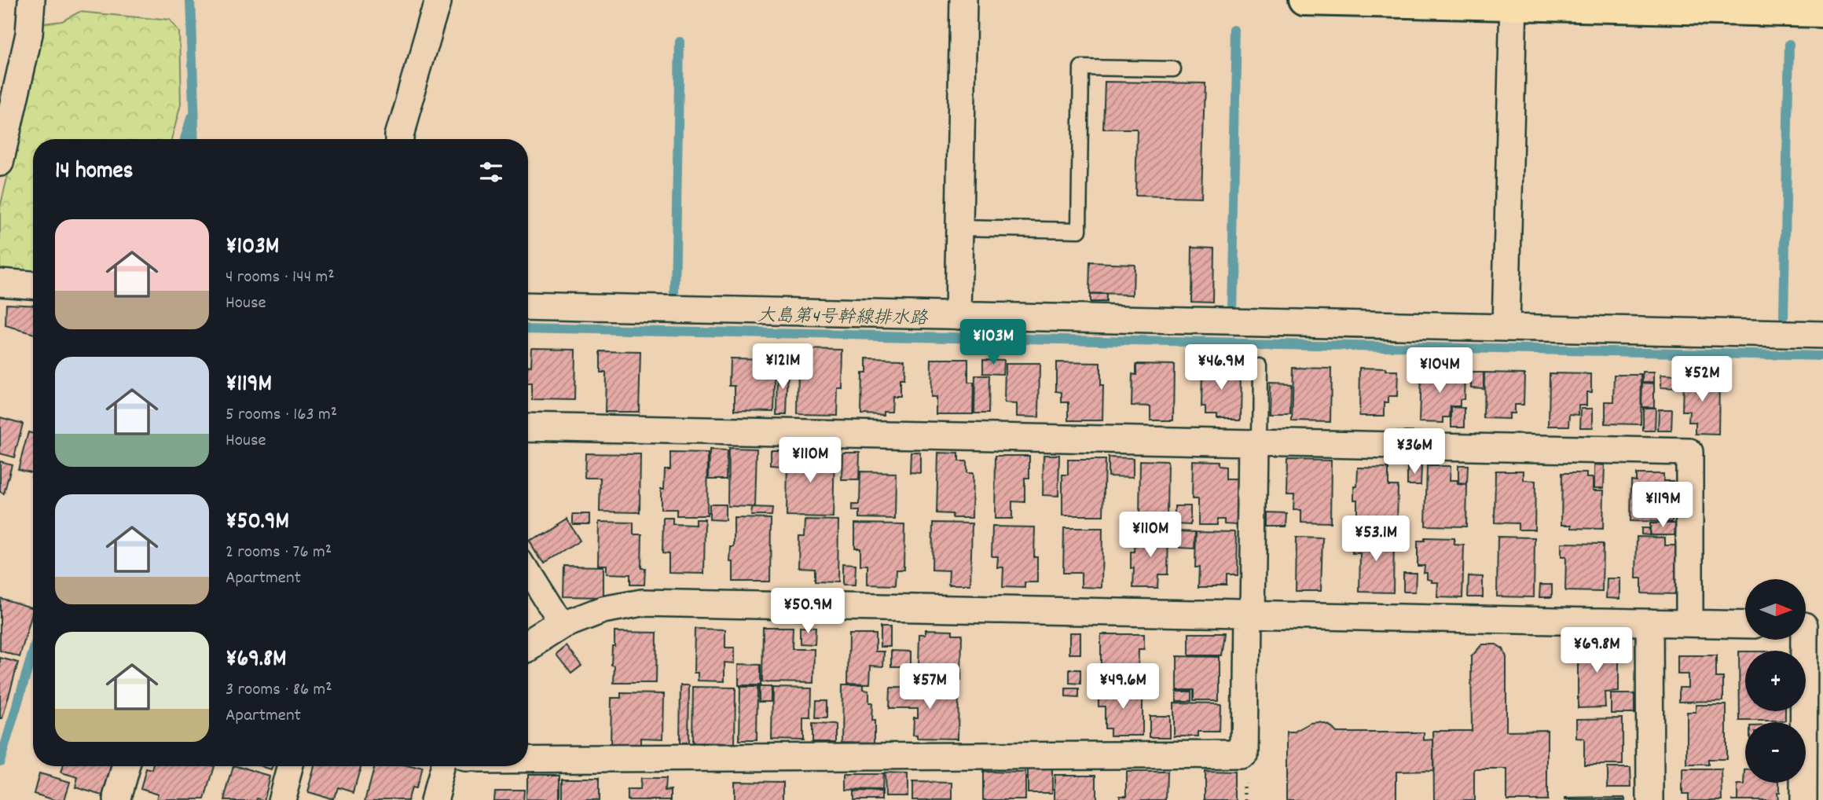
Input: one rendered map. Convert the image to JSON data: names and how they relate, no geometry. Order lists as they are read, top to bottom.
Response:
{
  "water": ["大島第4号幹線排水路"],
  "north": "right",
  "page": {
    "heading": "14 homes",
    "list": [
      {
        "name": "¥103M",
        "note": "4 rooms · 144 m² · House"
      },
      {
        "name": "¥119M",
        "note": "5 rooms · 163 m² · House"
      },
      {
        "name": "¥50.9M",
        "note": "2 rooms · 76 m² · Apartment"
      },
      {
        "name": "¥69.8M",
        "note": "3 rooms · 86 m² · Apartment"
      }
    ],
    "price": [
      "¥103M",
      "¥121M",
      "¥46.9M",
      "¥104M",
      "¥52M",
      "¥36M",
      "¥110M",
      "¥119M",
      "¥110M",
      "¥53.1M",
      "¥50.9M",
      "¥69.8M",
      "¥57M",
      "¥49.6M"
    ],
    "map_buttons": ["+", "−"]
  }
}
